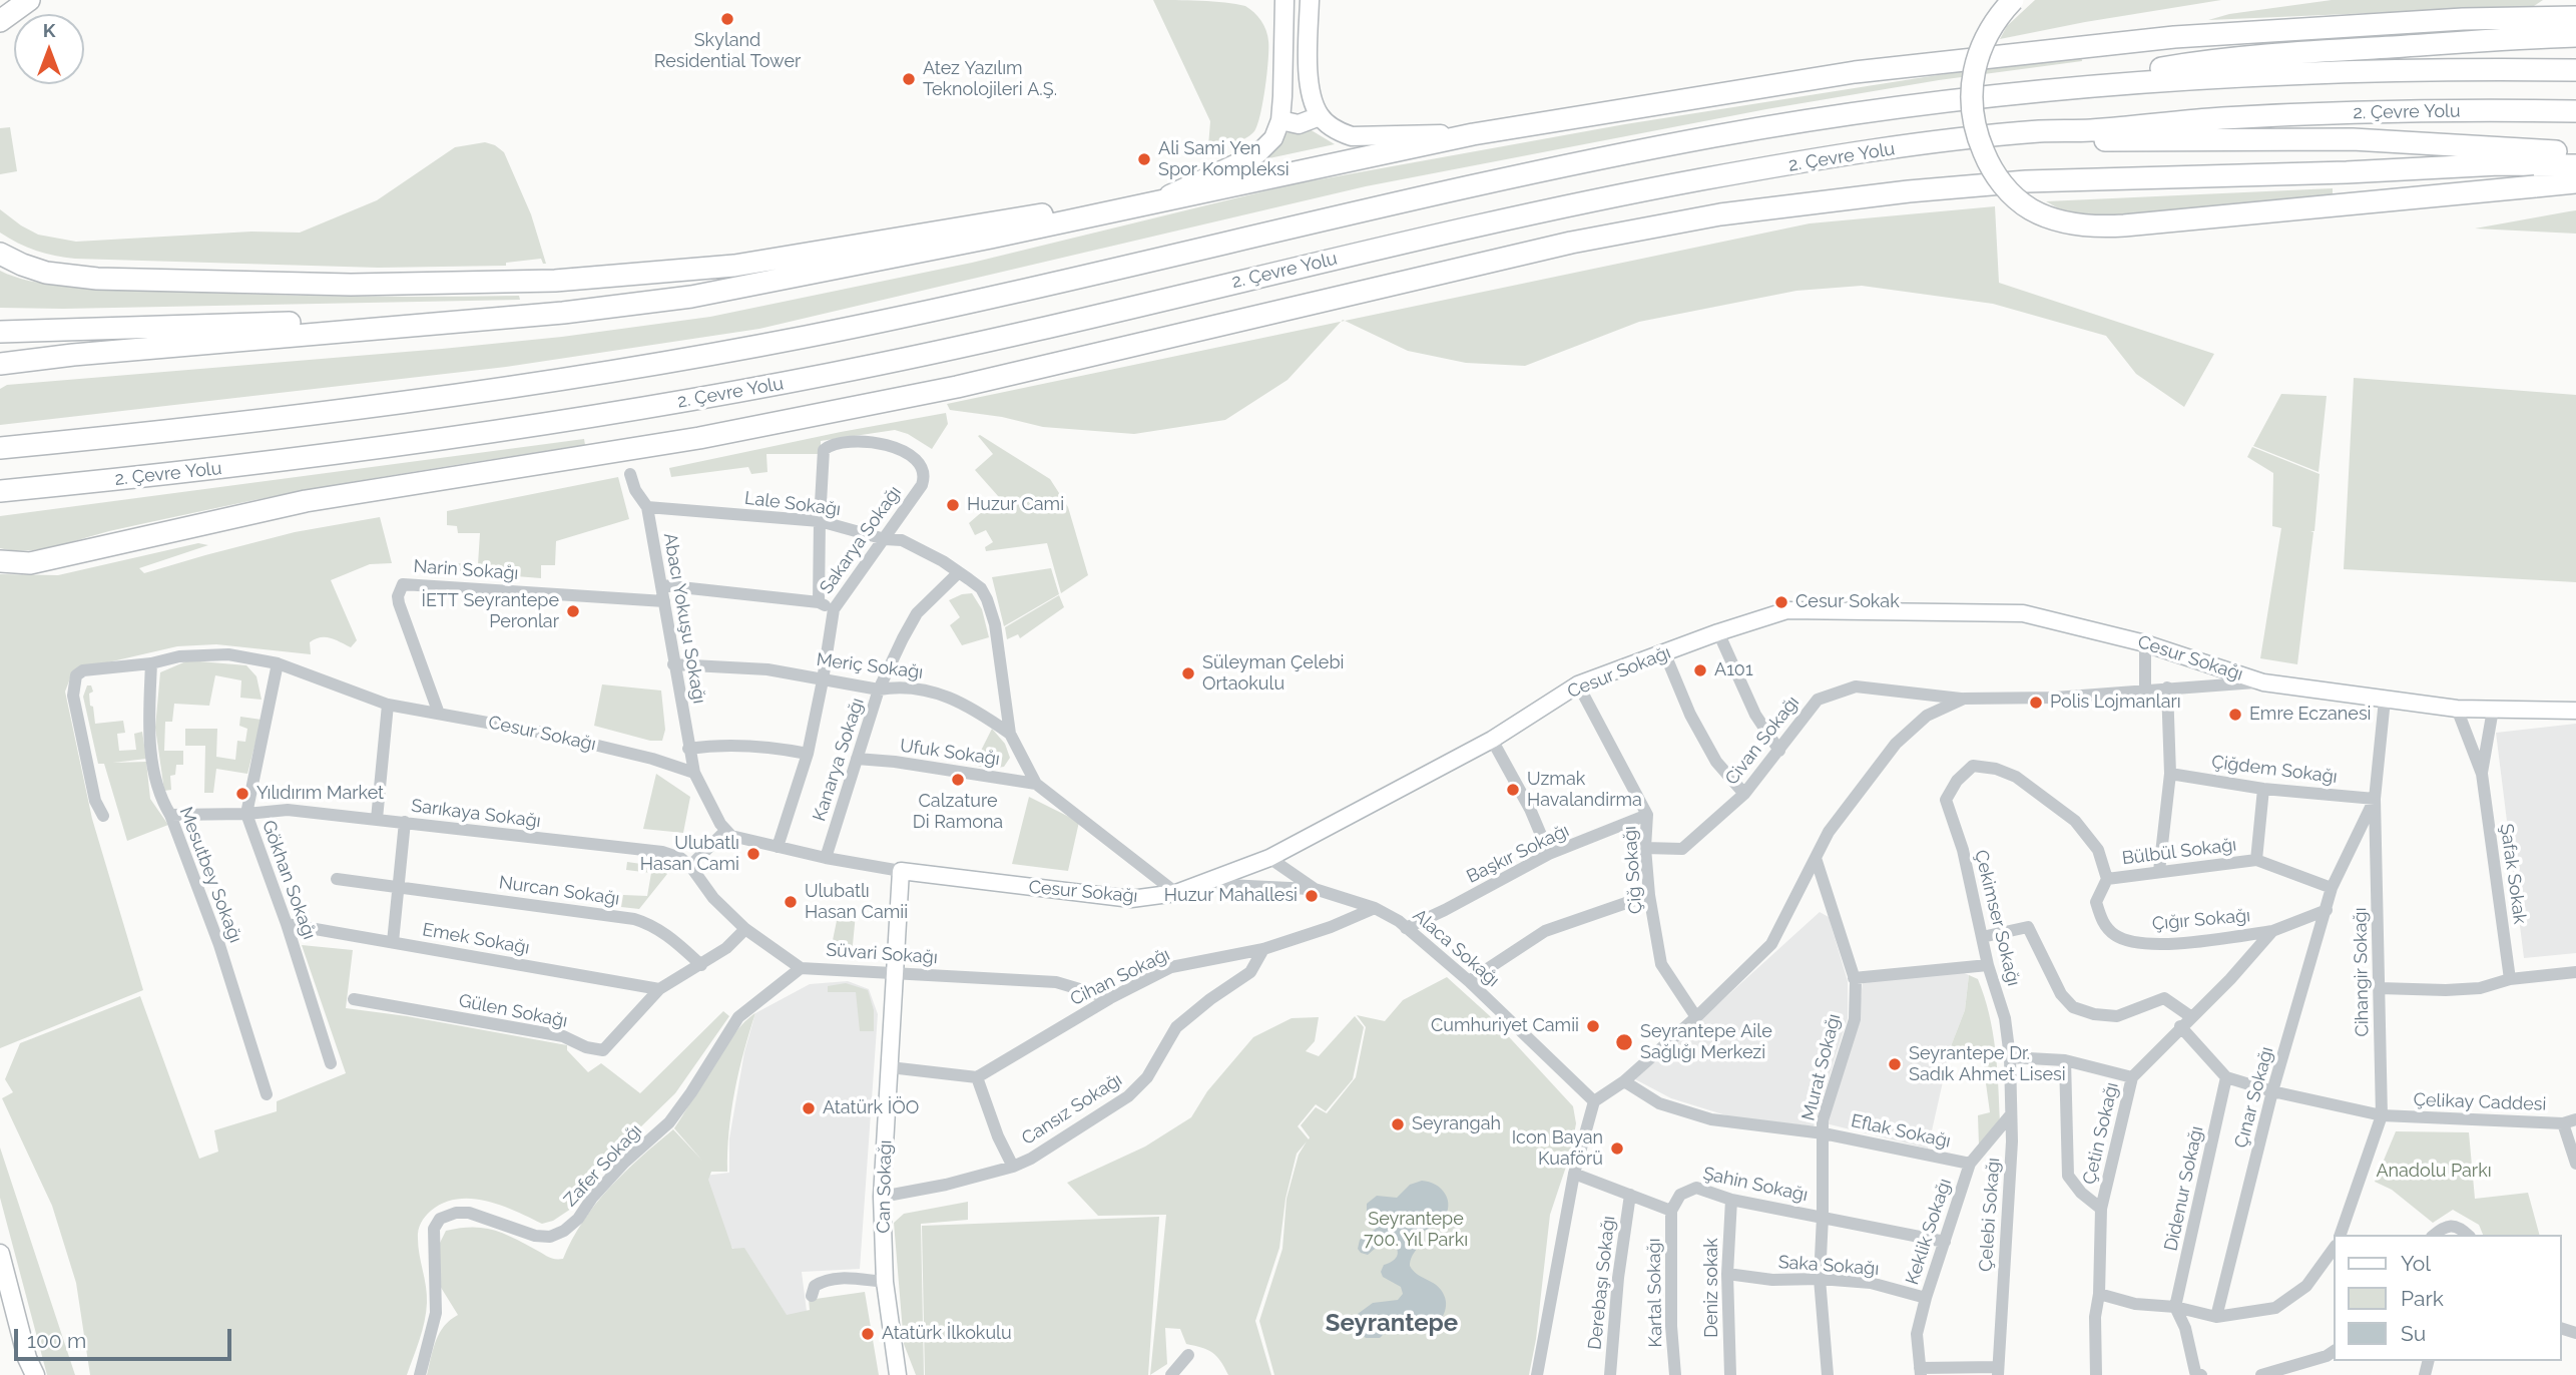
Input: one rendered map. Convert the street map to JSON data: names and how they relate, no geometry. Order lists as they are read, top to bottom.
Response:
{
  "streets": {
    "highway": ["2. Çevre Yolu"],
    "street": [
      "Lale Sokağı",
      "Sakarya Sokağı",
      "Narin Sokağı",
      "Abacı Yokuşu Sokağı",
      "Cesur Sokağı",
      "Meriç Sokağı",
      "Civan Sokağı",
      "Ufuk Sokağı",
      "Kanarya Sokağı",
      "Çiğdem Sokağı",
      "Sarıkaya Sokağı",
      "Bülbül Sokağı",
      "Başkır Sokağı",
      "Çiğ Sokağı",
      "Şafak Sokak",
      "Mesutbey Sokağı",
      "Gökhan Sokağı",
      "Nurcan Sokağı",
      "Çekimser Sokağı",
      "Çığır Sokağı",
      "Emek Sokağı",
      "Alaca Sokağı",
      "Süvari Sokağı",
      "Cihangir Sokağı",
      "Cihan Sokağı",
      "Gülen Sokağı",
      "Murat Sokağı",
      "Çınar Sokağı",
      "Çelikay Caddesi",
      "Cansız Sokağı",
      "Eflak Sokağı",
      "Çetin Sokağı",
      "Zafer Sokağı",
      "Şahin Sokağı",
      "Can Sokağı",
      "Didenur Sokağı",
      "Çelebi Sokağı",
      "Keklik Sokağı",
      "Saka Sokağı",
      "Derebaşı Sokağı",
      "Deniz sokak",
      "Kartal Sokağı"
    ]
  },
  "crossings": [
    ["Lale Sokağı", "Sakarya Sokağı"],
    ["Lale Sokağı", "Abacı Yokuşu Sokağı"],
    ["Lale Sokağı", "Meriç Sokağı"],
    ["Lale Sokağı", "Ufuk Sokağı"],
    ["Lale Sokağı", "Kanarya Sokağı"],
    ["Sakarya Sokağı", "Cesur Sokağı"],
    ["Sakarya Sokağı", "Meriç Sokağı"],
    ["Narin Sokağı", "Abacı Yokuşu Sokağı"],
    ["Narin Sokağı", "Cesur Sokağı"],
    ["Abacı Yokuşu Sokağı", "Cesur Sokağı"],
    ["Abacı Yokuşu Sokağı", "Meriç Sokağı"],
    ["Cesur Sokağı", "Civan Sokağı"],
    ["Cesur Sokağı", "Ufuk Sokağı"],
    ["Cesur Sokağı", "Kanarya Sokağı"],
    ["Cesur Sokağı", "Çiğ Sokağı"],
    ["Cesur Sokağı", "Mesutbey Sokağı"],
    ["Cesur Sokağı", "Gökhan Sokağı"],
    ["Cesur Sokağı", "Alaca Sokağı"],
    ["Cesur Sokağı", "Cihangir Sokağı"],
    ["Cesur Sokağı", "Can Sokağı"],
    ["Meriç Sokağı", "Ufuk Sokağı"],
    ["Meriç Sokağı", "Kanarya Sokağı"],
    ["Civan Sokağı", "Çiğ Sokağı"],
    ["Ufuk Sokağı", "Kanarya Sokağı"],
    ["Çiğdem Sokağı", "Bülbül Sokağı"],
    ["Çiğdem Sokağı", "Cihangir Sokağı"],
    ["Sarıkaya Sokağı", "Mesutbey Sokağı"],
    ["Sarıkaya Sokağı", "Gökhan Sokağı"],
    ["Sarıkaya Sokağı", "Süvari Sokağı"],
    ["Bülbül Sokağı", "Çekimser Sokağı"],
    ["Bülbül Sokağı", "Çığır Sokağı"],
    ["Bülbül Sokağı", "Çınar Sokağı"],
    ["Başkır Sokağı", "Çiğ Sokağı"],
    ["Başkır Sokağı", "Alaca Sokağı"],
    ["Gökhan Sokağı", "Emek Sokağı"],
    ["Nurcan Sokağı", "Gülen Sokağı"],
    ["Çekimser Sokağı", "Çığır Sokağı"],
    ["Çekimser Sokağı", "Çelebi Sokağı"],
    ["Çığır Sokağı", "Çetin Sokağı"],
    ["Emek Sokağı", "Gülen Sokağı"],
    ["Alaca Sokağı", "Cihan Sokağı"],
    ["Süvari Sokağı", "Cihan Sokağı"],
    ["Süvari Sokağı", "Gülen Sokağı"],
    ["Süvari Sokağı", "Zafer Sokağı"],
    ["Süvari Sokağı", "Can Sokağı"],
    ["Cihangir Sokağı", "Çelikay Caddesi"],
    ["Cihan Sokağı", "Cansız Sokağı"],
    ["Murat Sokağı", "Eflak Sokağı"],
    ["Murat Sokağı", "Şahin Sokağı"],
    ["Murat Sokağı", "Saka Sokağı"],
    ["Çınar Sokağı", "Çelikay Caddesi"],
    ["Çınar Sokağı", "Çetin Sokağı"],
    ["Çelikay Caddesi", "Didenur Sokağı"],
    ["Cansız Sokağı", "Can Sokağı"],
    ["Eflak Sokağı", "Keklik Sokağı"],
    ["Şahin Sokağı", "Keklik Sokağı"],
    ["Şahin Sokağı", "Deniz sokak"],
    ["Şahin Sokağı", "Kartal Sokağı"],
    ["Çelebi Sokağı", "Keklik Sokağı"],
    ["Keklik Sokağı", "Saka Sokağı"],
    ["Saka Sokağı", "Deniz sokak"]
  ],
  "districts": ["Seyrantepe"],
  "parks": ["Anadolu Parkı", "Seyrantepe 700. Yıl Parkı"],
  "places": [
    "Skyland Residential Tower",
    "Atez Yazılım Teknolojileri A.Ş.",
    "Ali Sami Yen Spor Kompleksi",
    "Huzur Cami",
    "Cesur Sokak",
    "İETT Seyrantepe Peronlar",
    "A101",
    "Süleyman Çelebi Ortaokulu",
    "Polis Lojmanları",
    "Emre Eczanesi",
    "Calzature Di Ramona",
    "Uzmak Havalandirma",
    "Yılıdırım Market",
    "Ulubatlı Hasan Cami",
    "Huzur Mahallesi",
    "Ulubatlı Hasan Camii",
    "Cumhuriyet Camii",
    "Seyrantepe Aile Sağlığı Merkezi",
    "Seyrantepe Dr. Sadık Ahmet Lisesi",
    "Atatürk İÖO",
    "Seyrangah",
    "Icon Bayan Kuaförü",
    "Atatürk İlkokulu"
  ],
  "legend": ["Yol", "Park", "Su"],
  "scale_bar": "100 m",
  "north": "top"
}
